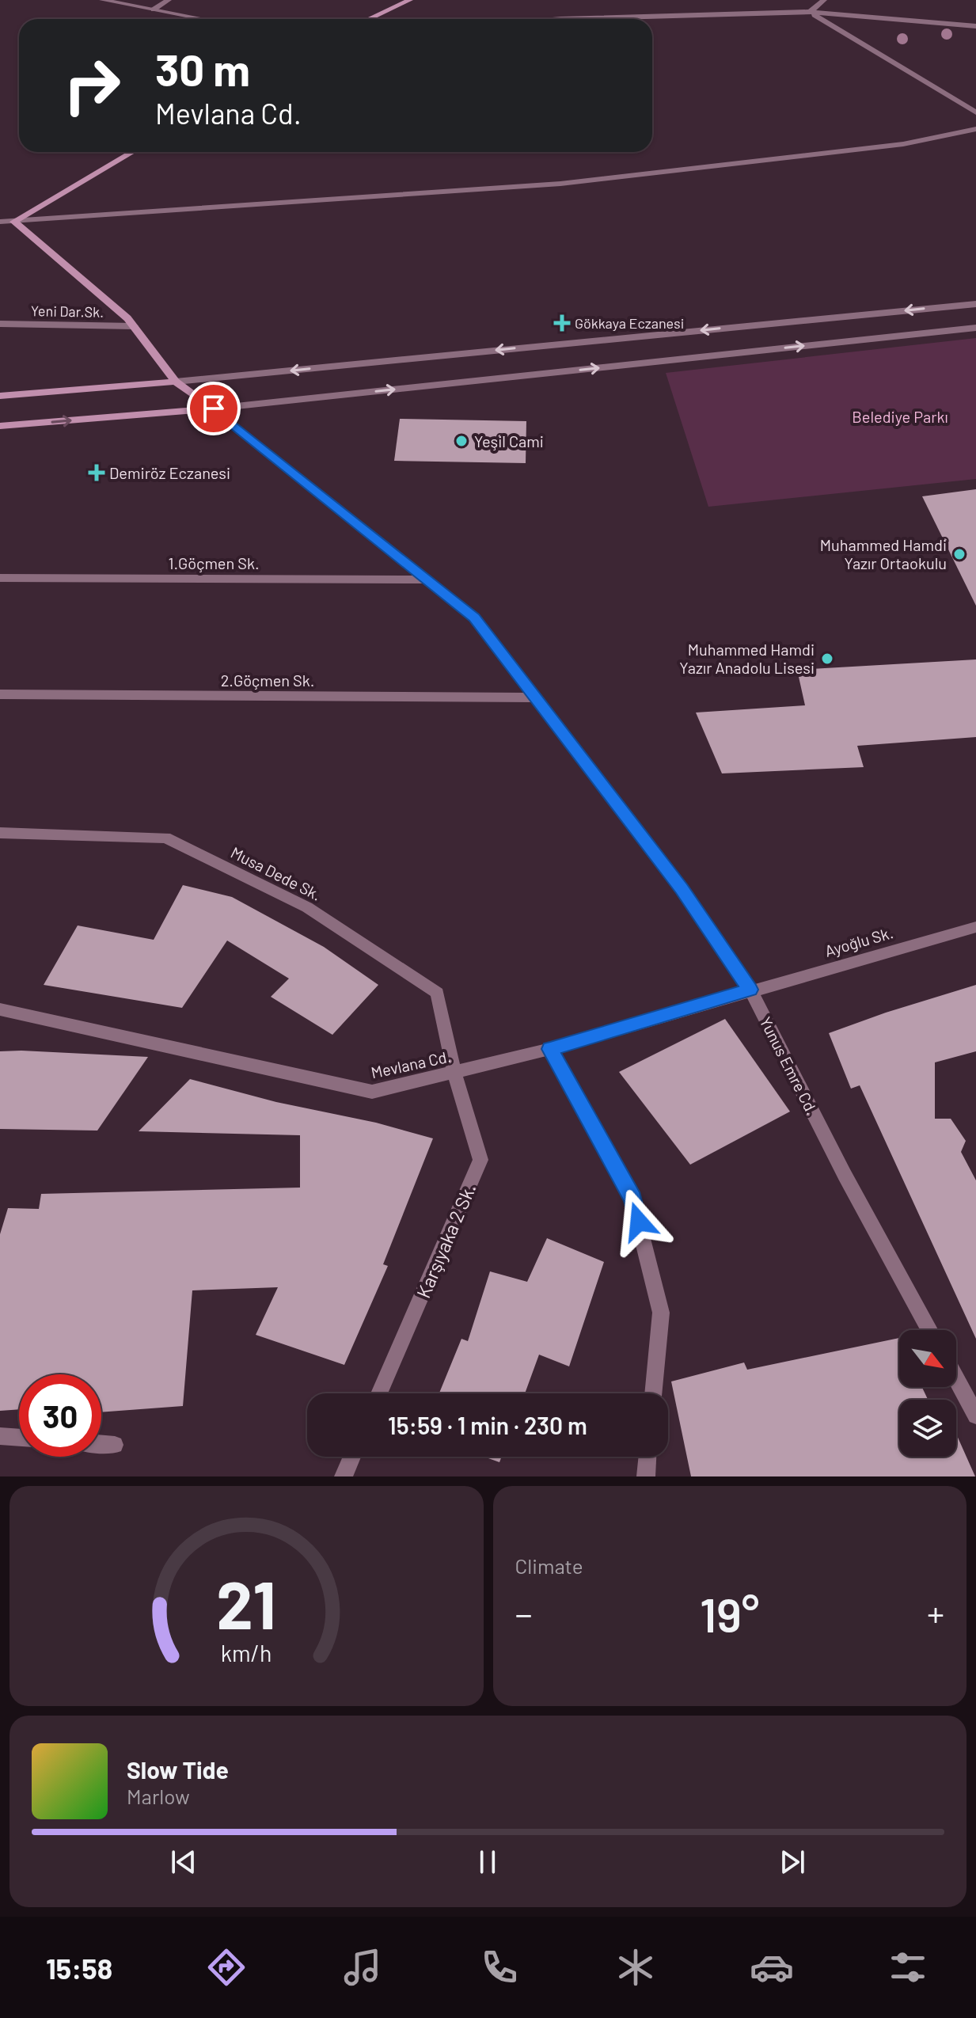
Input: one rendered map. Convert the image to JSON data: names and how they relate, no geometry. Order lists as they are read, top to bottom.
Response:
{
  "streets": {
    "street": [
      "Yeni Dar.Sk.",
      "1.Göçmen Sk.",
      "2.Göçmen Sk.",
      "Musa Dede Sk.",
      "Ayoğlu Sk.",
      "Mevlana Cd.",
      "Yunus Emre Cd.",
      "Karşıyaka 2 Sk."
    ]
  },
  "crossings": [
    ["1.Göçmen Sk.", "Yunus Emre Cd."],
    ["2.Göçmen Sk.", "Yunus Emre Cd."],
    ["Musa Dede Sk.", "Mevlana Cd."],
    ["Musa Dede Sk.", "Karşıyaka 2 Sk."],
    ["Ayoğlu Sk.", "Mevlana Cd."],
    ["Ayoğlu Sk.", "Yunus Emre Cd."],
    ["Mevlana Cd.", "Yunus Emre Cd."],
    ["Mevlana Cd.", "Karşıyaka 2 Sk."]
  ],
  "parks": ["Belediye Parkı"],
  "places": {
    "health": ["Gökkaya Eczanesi", "Demiröz Eczanesi"],
    "other": ["Yeşil Cami", "Muhammed Hamdi Yazır Ortaokulu", "Muhammed Hamdi Yazır Anadolu Lisesi"]
  },
  "north": "bottom right",
  "page": {
    "turn": ["30 m", "Mevlana Cd."],
    "limit": "30",
    "trip": "15:59 · 1 min · 230 m",
    "tile": "Climate",
    "heat": ["−", "19°", "+"],
    "song": ["Slow Tide", "Marlow"],
    "tabs": "15:58",
    "gauge": ["21", "km/h"]
  }
}
